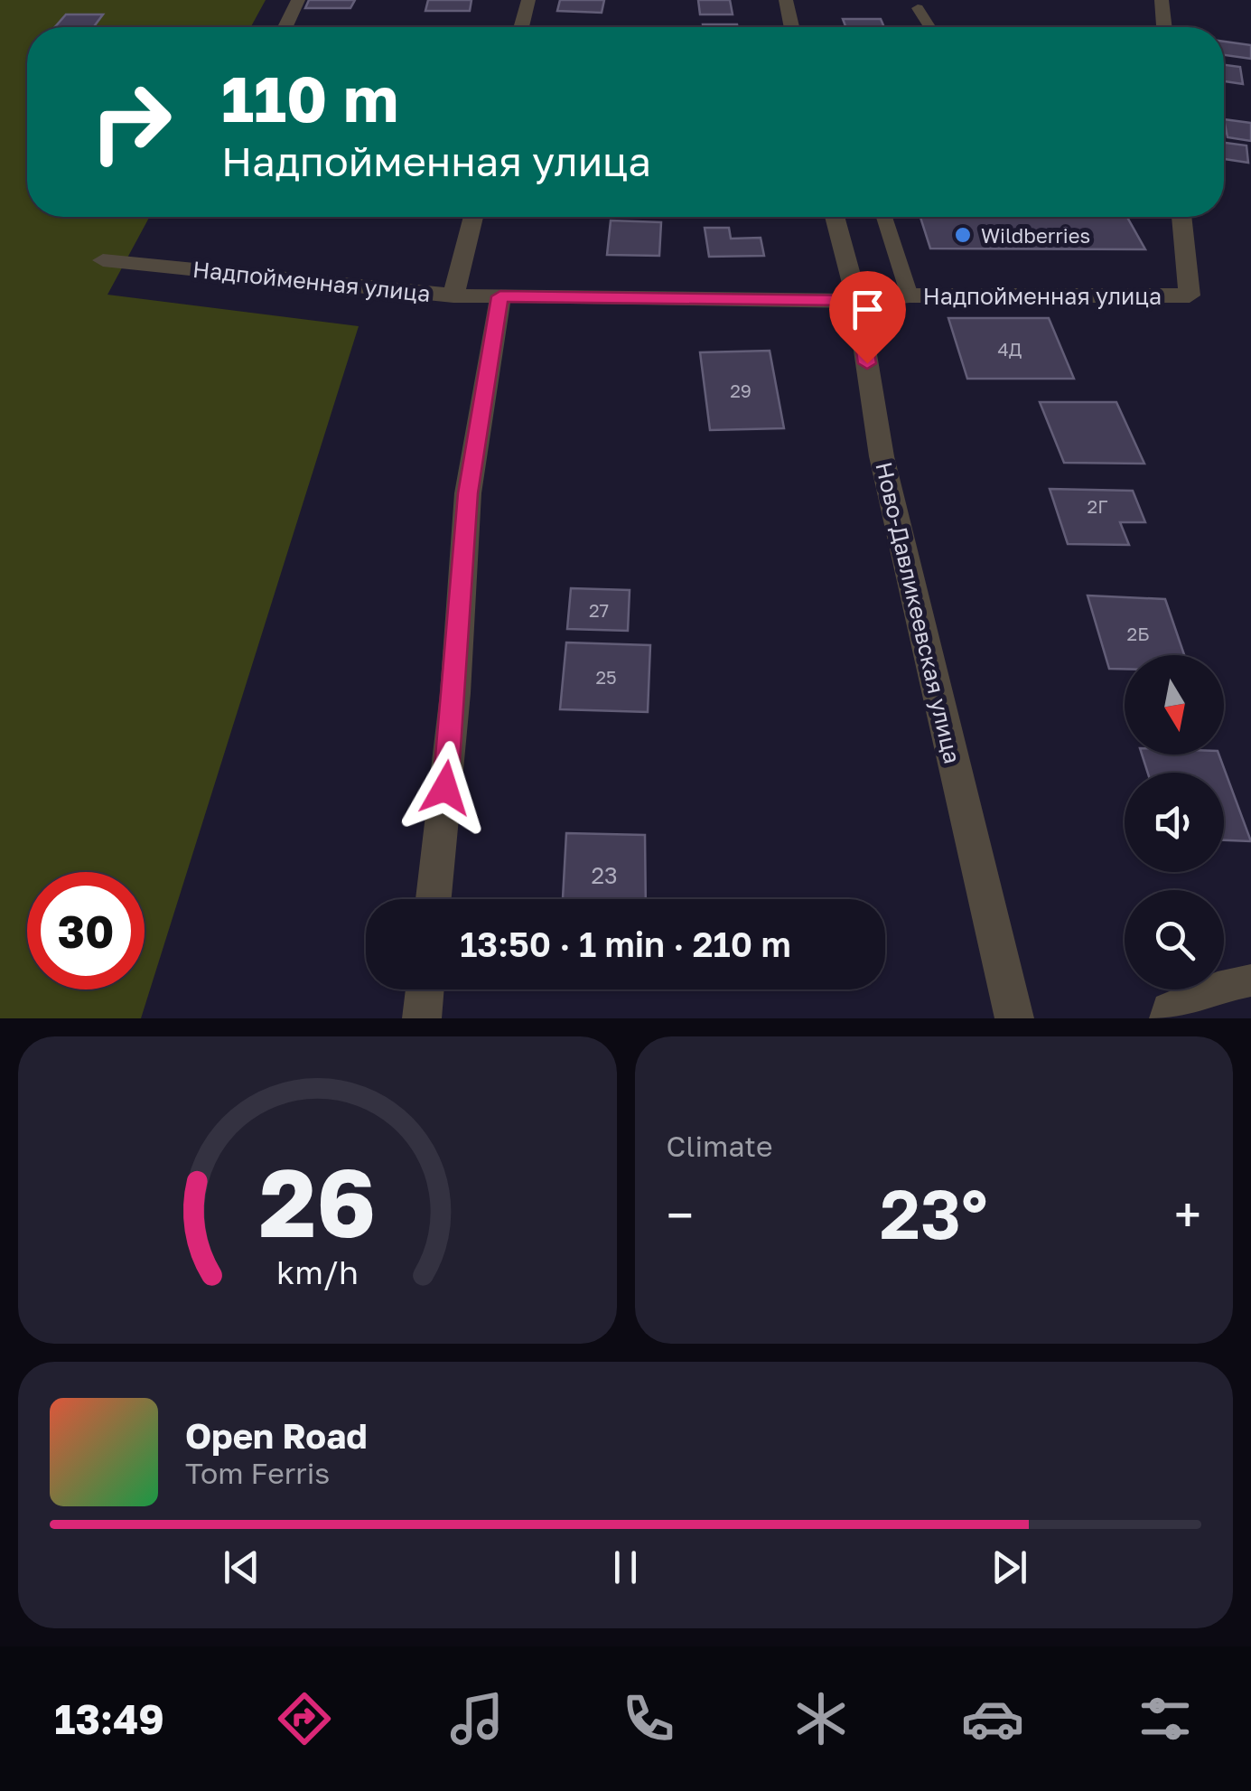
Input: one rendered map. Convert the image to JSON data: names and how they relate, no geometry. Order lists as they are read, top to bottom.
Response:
{
  "streets": {
    "street": ["Надпойменная улица", "Ново-Давликеевская улица"]
  },
  "crossings": [
    ["Надпойменная улица", "Ново-Давликеевская улица"]
  ],
  "places": ["Wildberries"],
  "house_numbers": [
    "4Д",
    "29",
    "2Г",
    "27",
    "2Б",
    "25",
    "23"
  ],
  "north": "bottom",
  "page": {
    "turn": ["110 m", "Надпойменная улица"],
    "limit": "30",
    "trip": "13:50 · 1 min · 210 m",
    "tile": "Climate",
    "heat": ["−", "23°", "+"],
    "song": ["Open Road", "Tom Ferris"],
    "tabs": "13:49",
    "gauge": ["26", "km/h"]
  }
}
